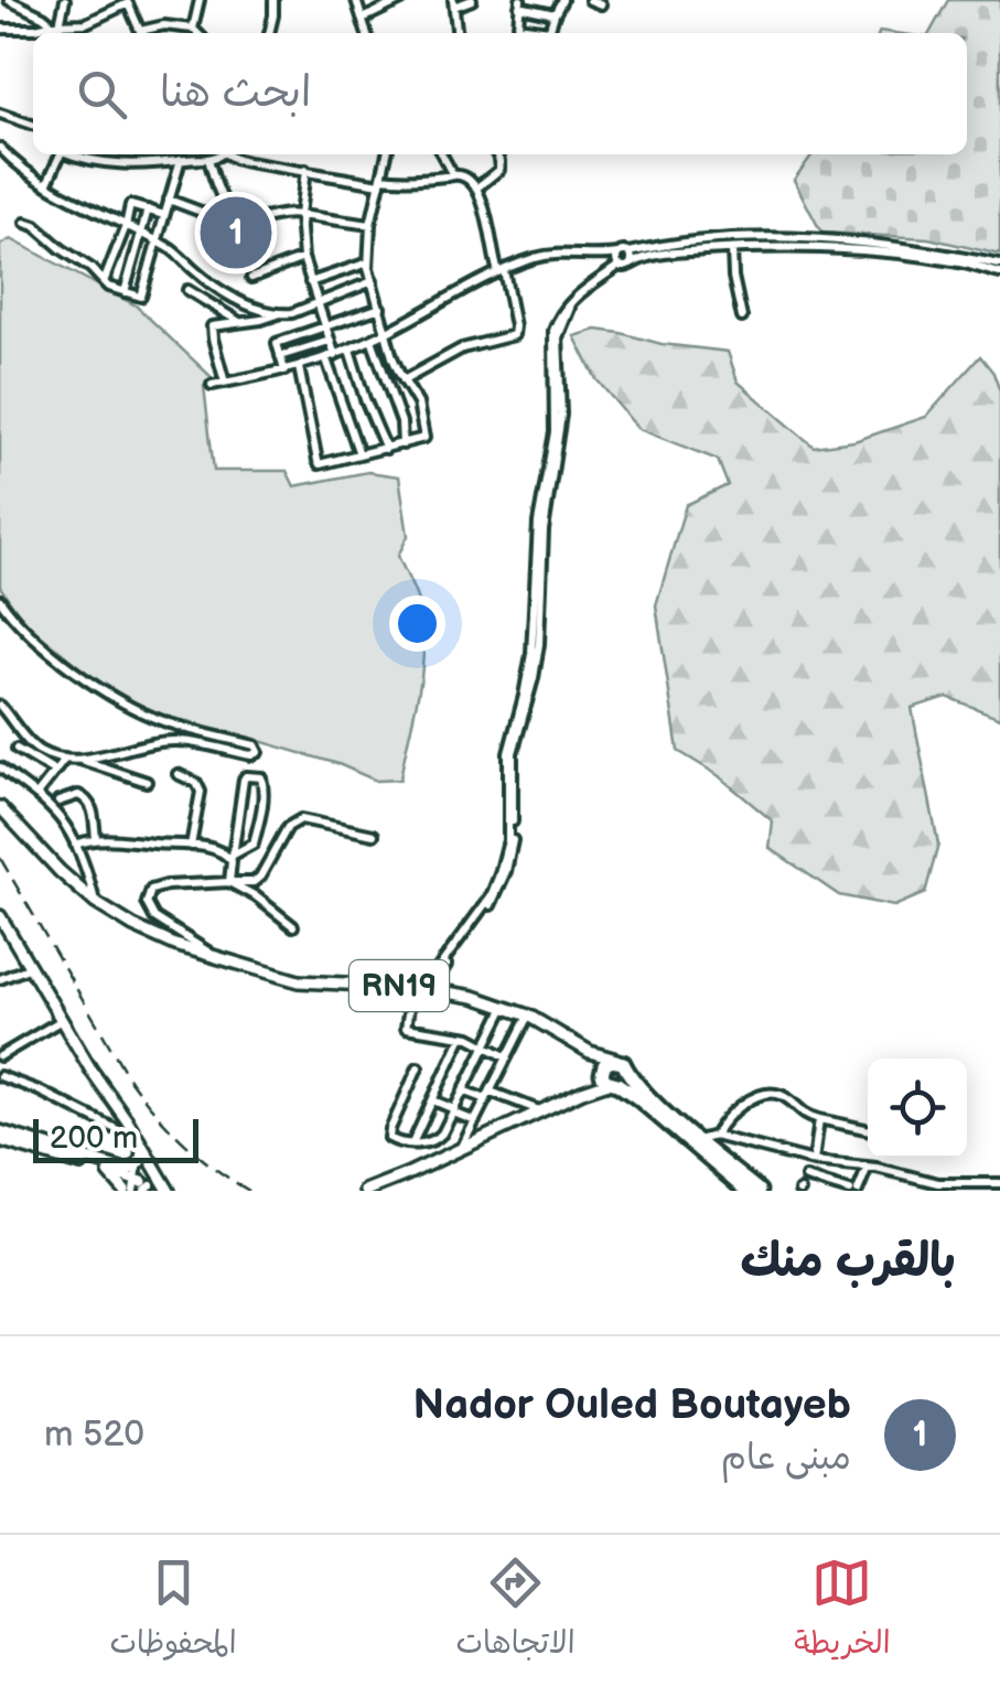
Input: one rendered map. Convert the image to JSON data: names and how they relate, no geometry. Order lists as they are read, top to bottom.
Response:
{
  "streets": {
    "highway": ["RN19"]
  },
  "scale_bar": "200 m",
  "page": {
    "search": "ابحث هنا",
    "pins": "1",
    "scale": "200 m",
    "heading": "بالقرب منك",
    "list": [
      {
        "mark": "1",
        "name": "Nador Ouled Boutayeb",
        "note": "مبنى عام",
        "value": "520 m"
      }
    ],
    "nav": ["الخريطة", "الاتجاهات", "المحفوظات"]
  }
}
